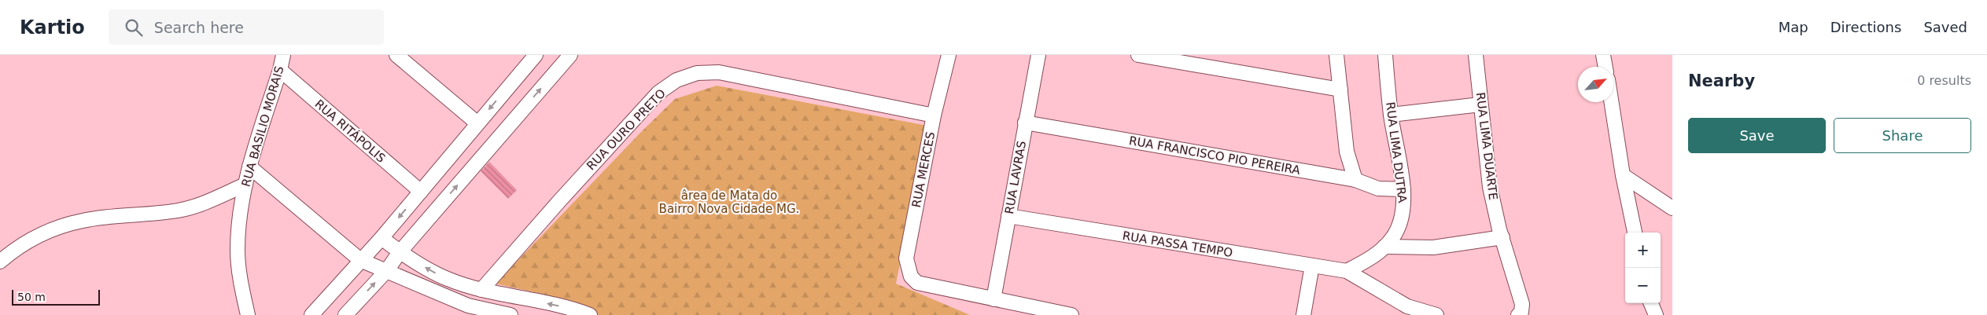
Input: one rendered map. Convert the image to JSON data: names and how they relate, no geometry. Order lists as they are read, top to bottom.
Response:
{
  "streets": {
    "street": [
      "RUA BASILIO MORAIS",
      "RUA OURO PRETO",
      "RUA RITÁPOLIS",
      "RUA LIMA DUARTE",
      "RUA LIMA DUTRA",
      "RUA FRANCISCO PIO PEREIRA",
      "RUA MERCES",
      "RUA LAVRAS",
      "RUA PASSA TEMPO"
    ]
  },
  "crossings": [
    ["RUA BASILIO MORAIS", "RUA RITÁPOLIS"],
    ["RUA OURO PRETO", "RUA MERCES"],
    ["RUA LIMA DUTRA", "RUA FRANCISCO PIO PEREIRA"],
    ["RUA LIMA DUTRA", "RUA PASSA TEMPO"],
    ["RUA FRANCISCO PIO PEREIRA", "RUA LAVRAS"],
    ["RUA MERCES", "RUA LAVRAS"],
    ["RUA LAVRAS", "RUA PASSA TEMPO"]
  ],
  "parks": ["ârea de Mata do Bairro Nova Cidade MG."],
  "scale_bar": "50 m",
  "north": "top right",
  "page": {
    "header": "Kartio",
    "search": "Search here",
    "nav": ["Map", "Directions", "Saved"],
    "heading": ["Nearby", "0 results"],
    "buttons": ["Save", "Share"],
    "map_buttons": ["+", "−"],
    "scale": "50 m"
  }
}
